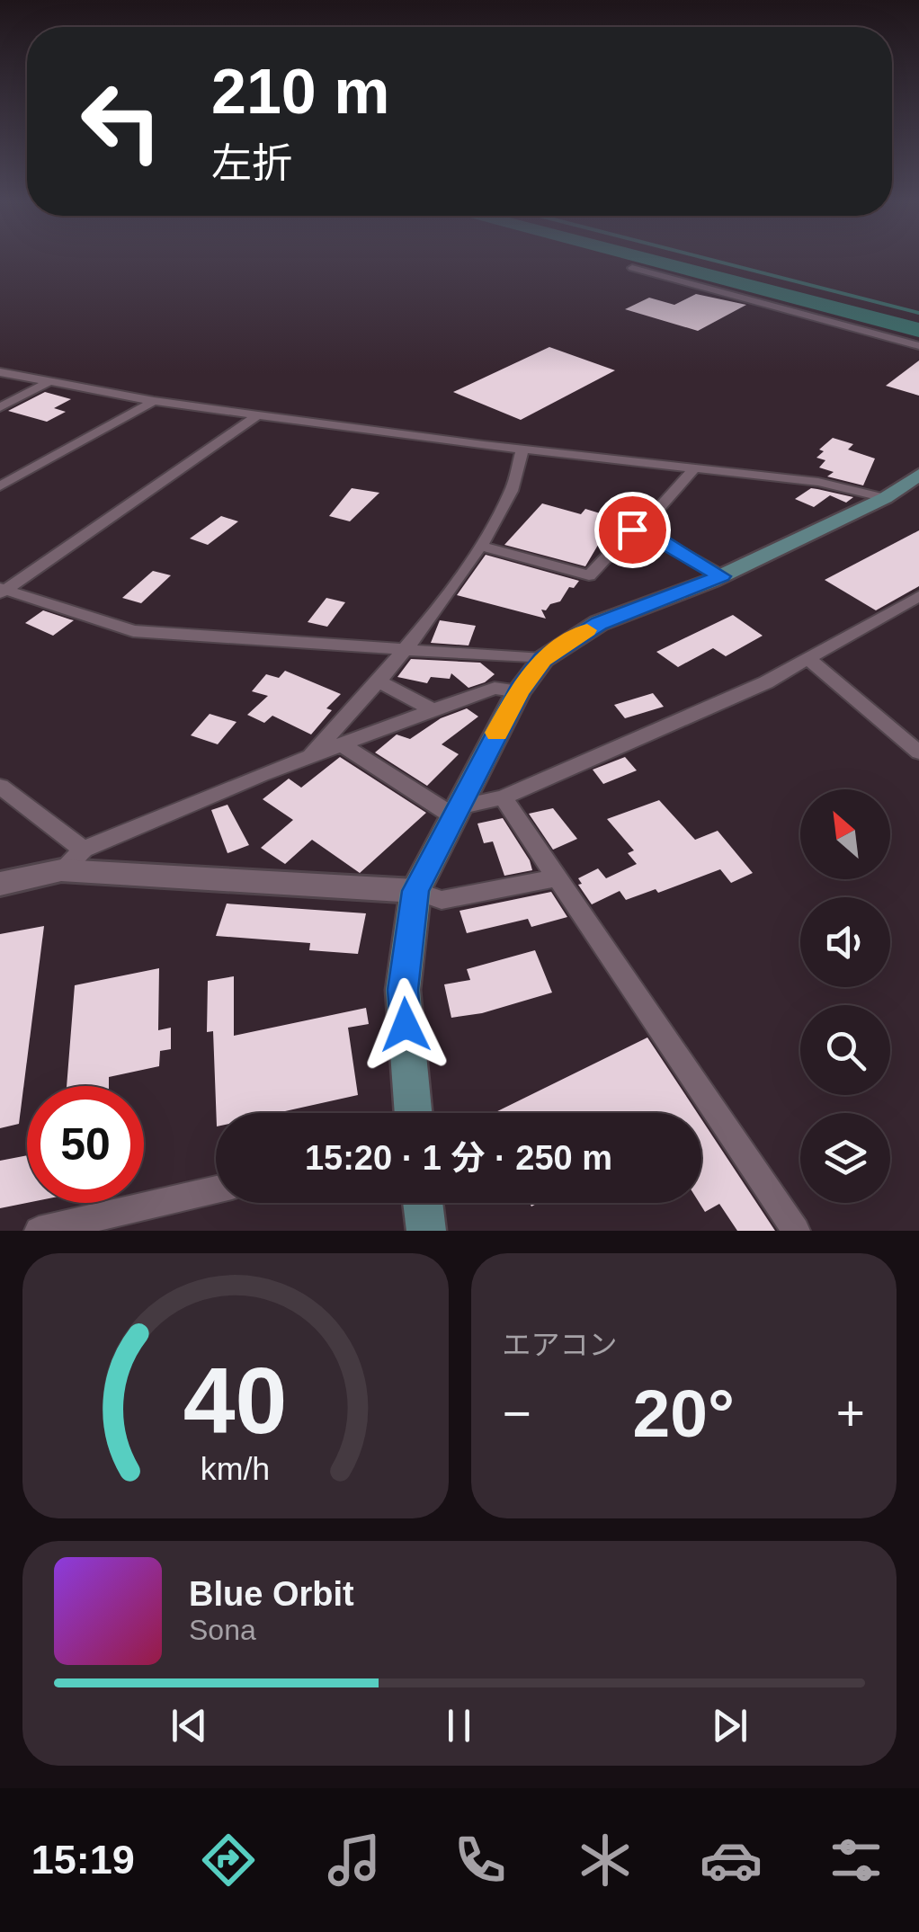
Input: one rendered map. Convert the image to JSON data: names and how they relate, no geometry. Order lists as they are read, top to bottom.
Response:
{
  "north": "top left",
  "page": {
    "turn": ["210 m", "左折"],
    "limit": "50",
    "trip": "15:20 · 1 分 · 250 m",
    "tile": "エアコン",
    "heat": ["−", "20°", "+"],
    "song": ["Blue Orbit", "Sona"],
    "tabs": "15:19",
    "gauge": ["40", "km/h"]
  }
}
